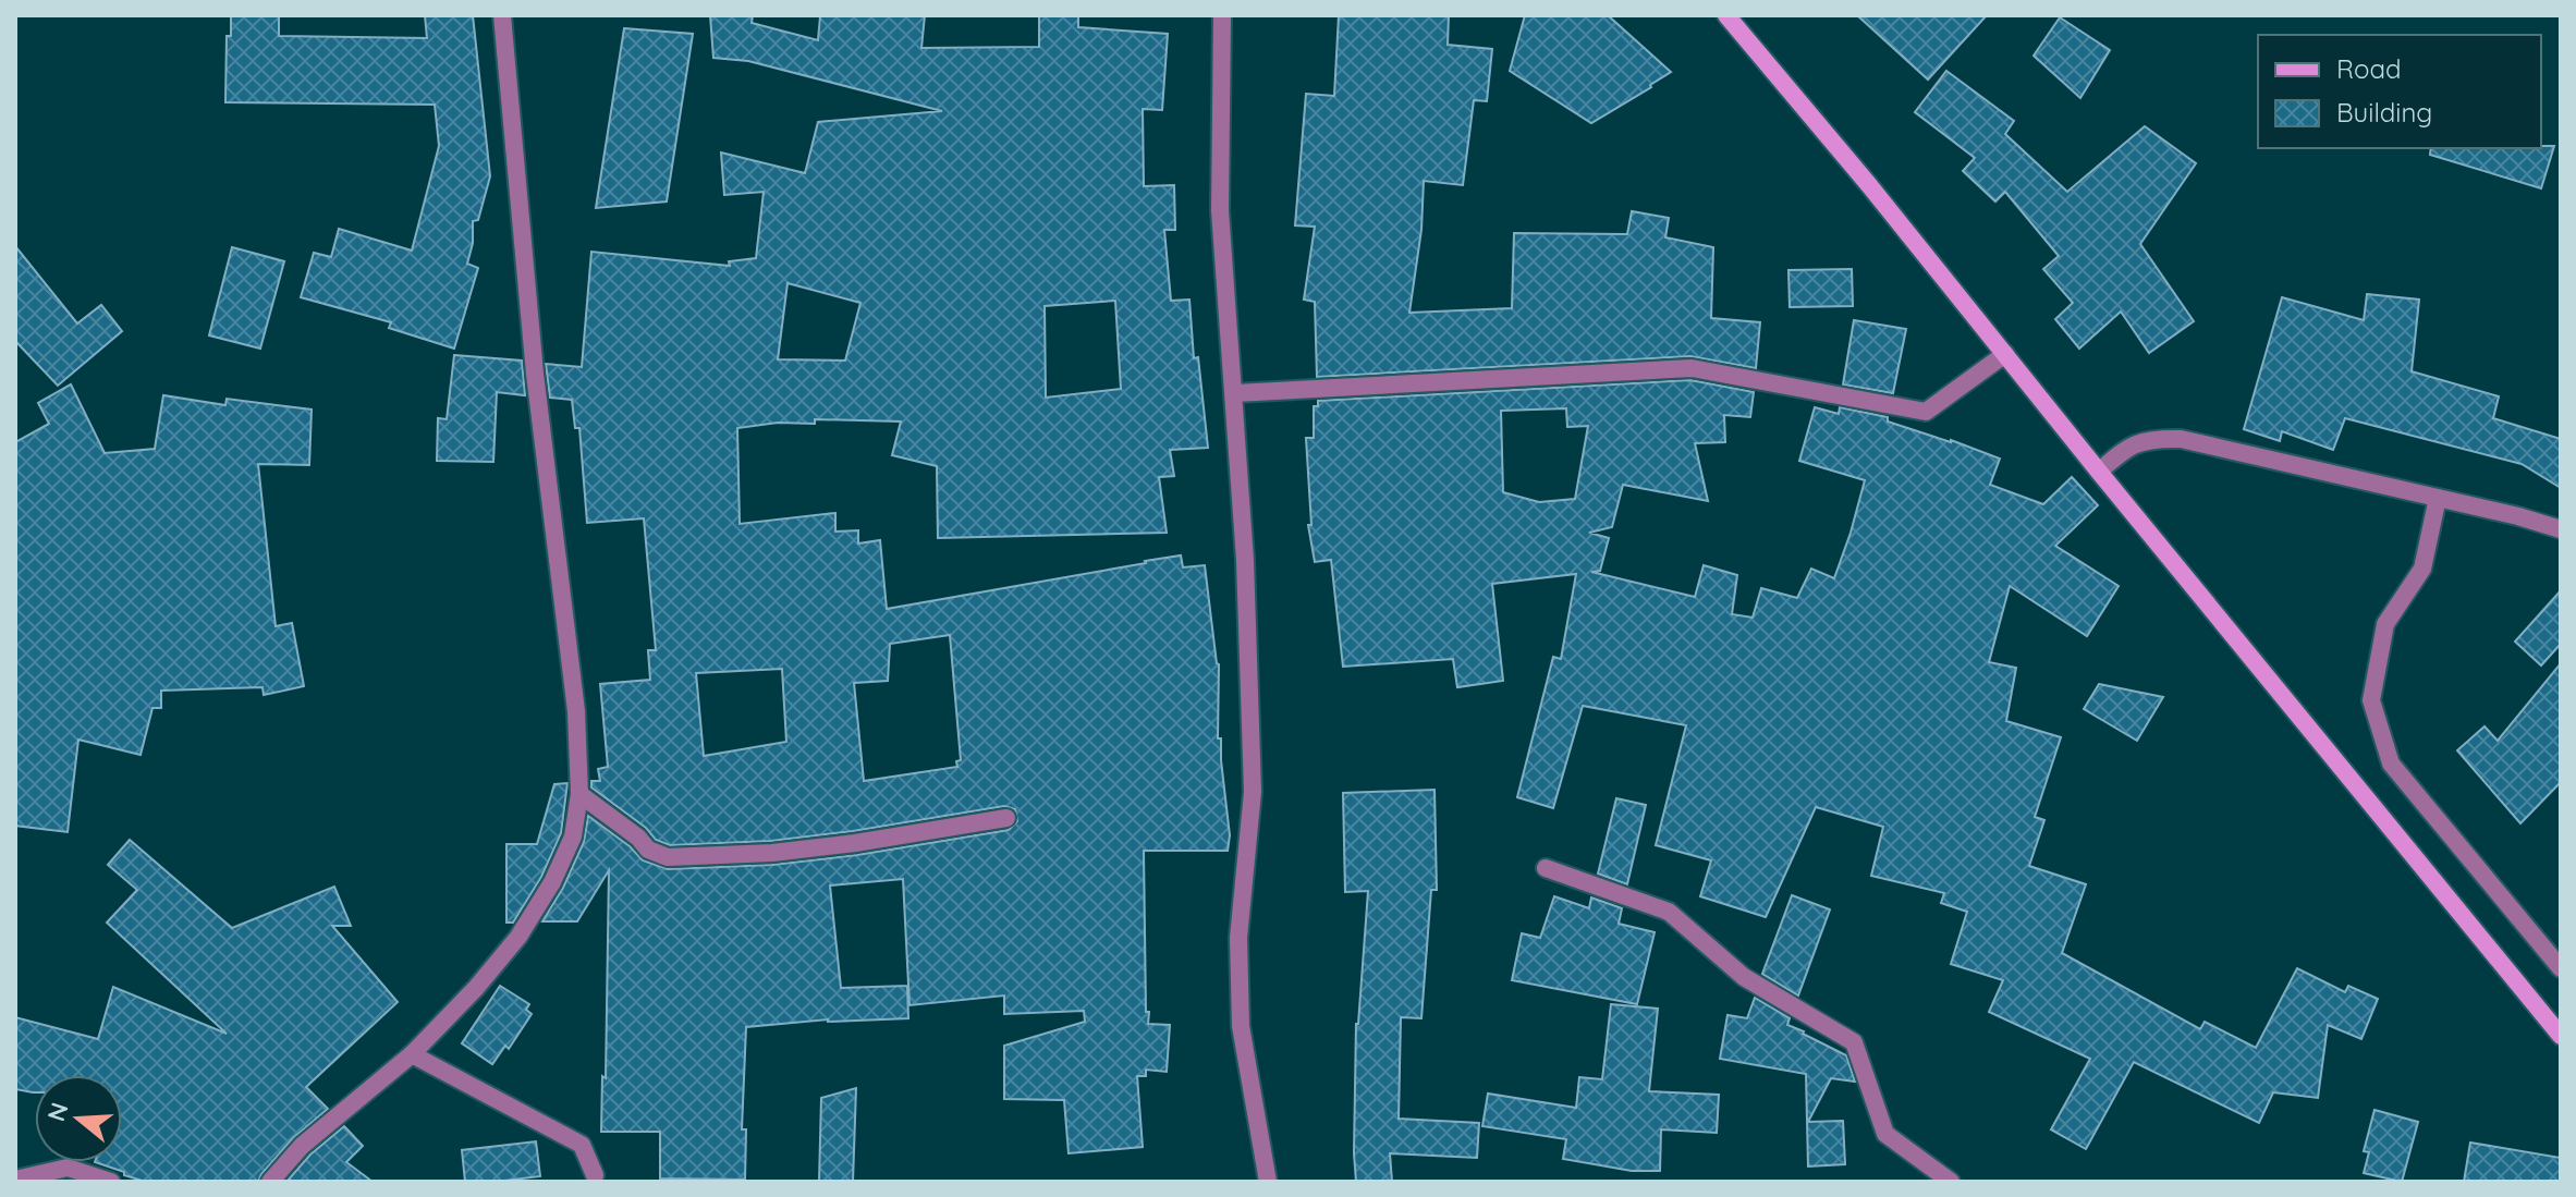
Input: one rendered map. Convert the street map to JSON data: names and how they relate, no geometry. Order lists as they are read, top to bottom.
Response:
{
  "legend": ["Road", "Building"],
  "north": "left"
}
